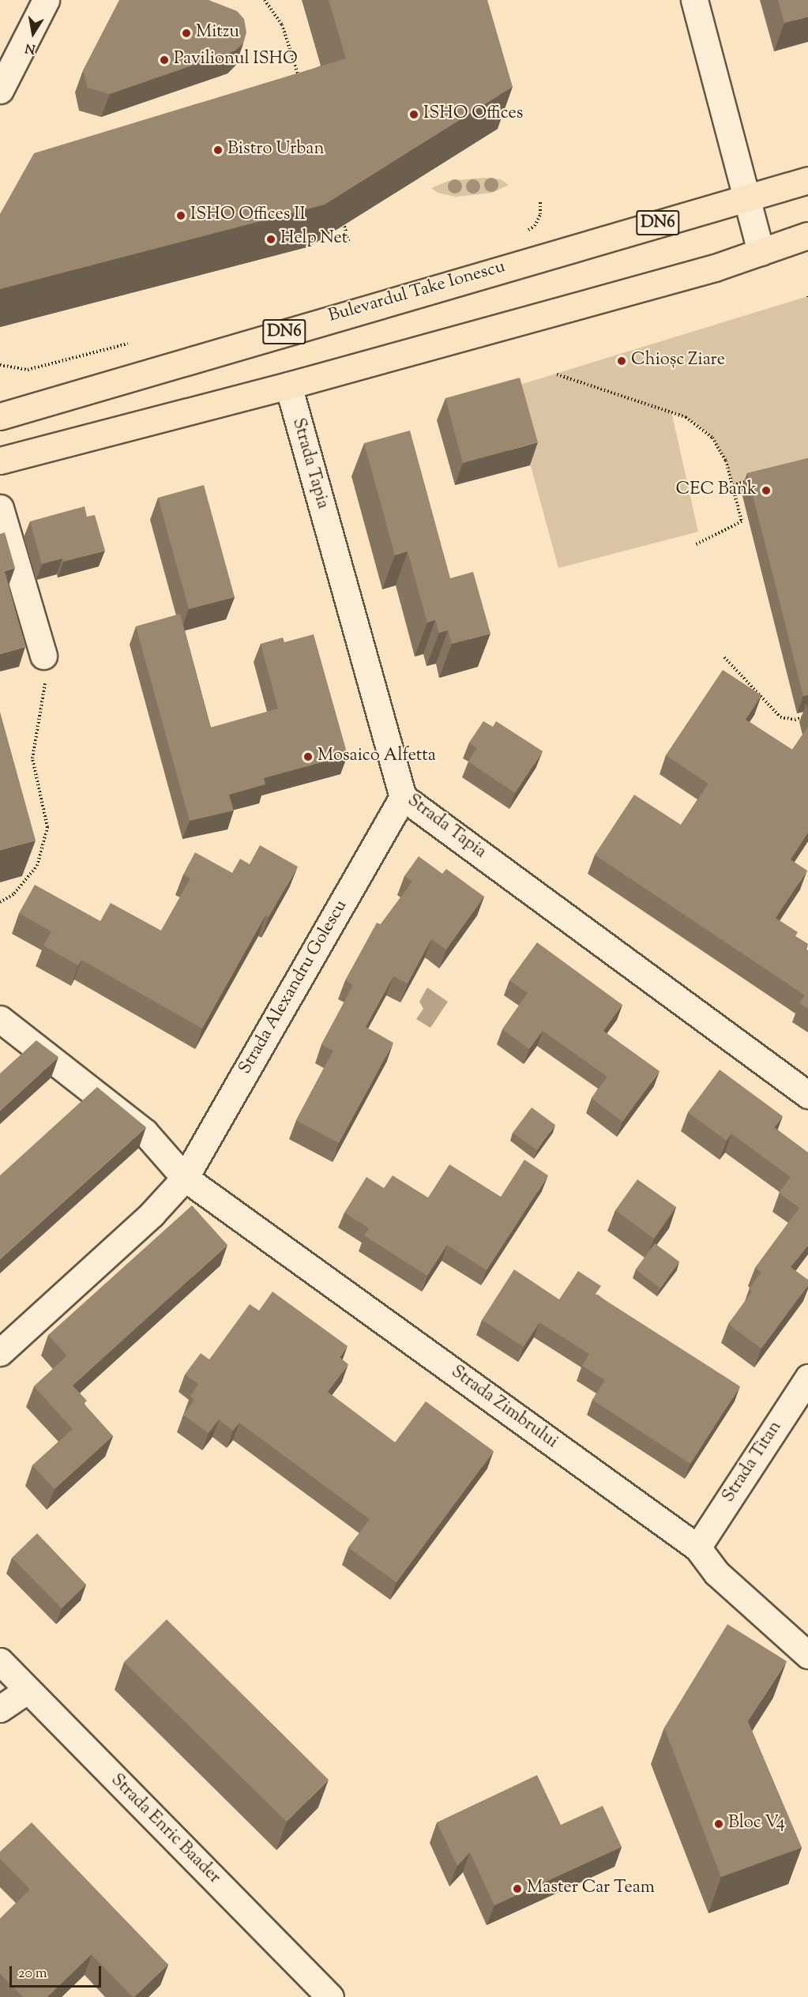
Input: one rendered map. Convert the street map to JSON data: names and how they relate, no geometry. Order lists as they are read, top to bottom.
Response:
{
  "streets": {
    "main road": ["DN6", "Bulevardul Take Ionescu"],
    "street": [
      "Strada Tapia",
      "Strada Alexandru Golescu",
      "Strada Zimbrului",
      "Strada Titan",
      "Strada Enric Baader"
    ]
  },
  "crossings": [
    ["Strada Tapia", "Strada Alexandru Golescu"],
    ["Strada Alexandru Golescu", "Strada Zimbrului"],
    ["Strada Zimbrului", "Strada Titan"]
  ],
  "places": [
    "Mitzu",
    "Pavilionul ISHO",
    "ISHO Offices",
    "Bistro Urban",
    "ISHO Offices II",
    "Help Net",
    "Chioșc Ziare",
    "CEC Bank",
    "Mosaico Alfetta",
    "Bloc V4",
    "Master Car Team"
  ],
  "scale_bar": "20 m",
  "north": "bottom"
}
